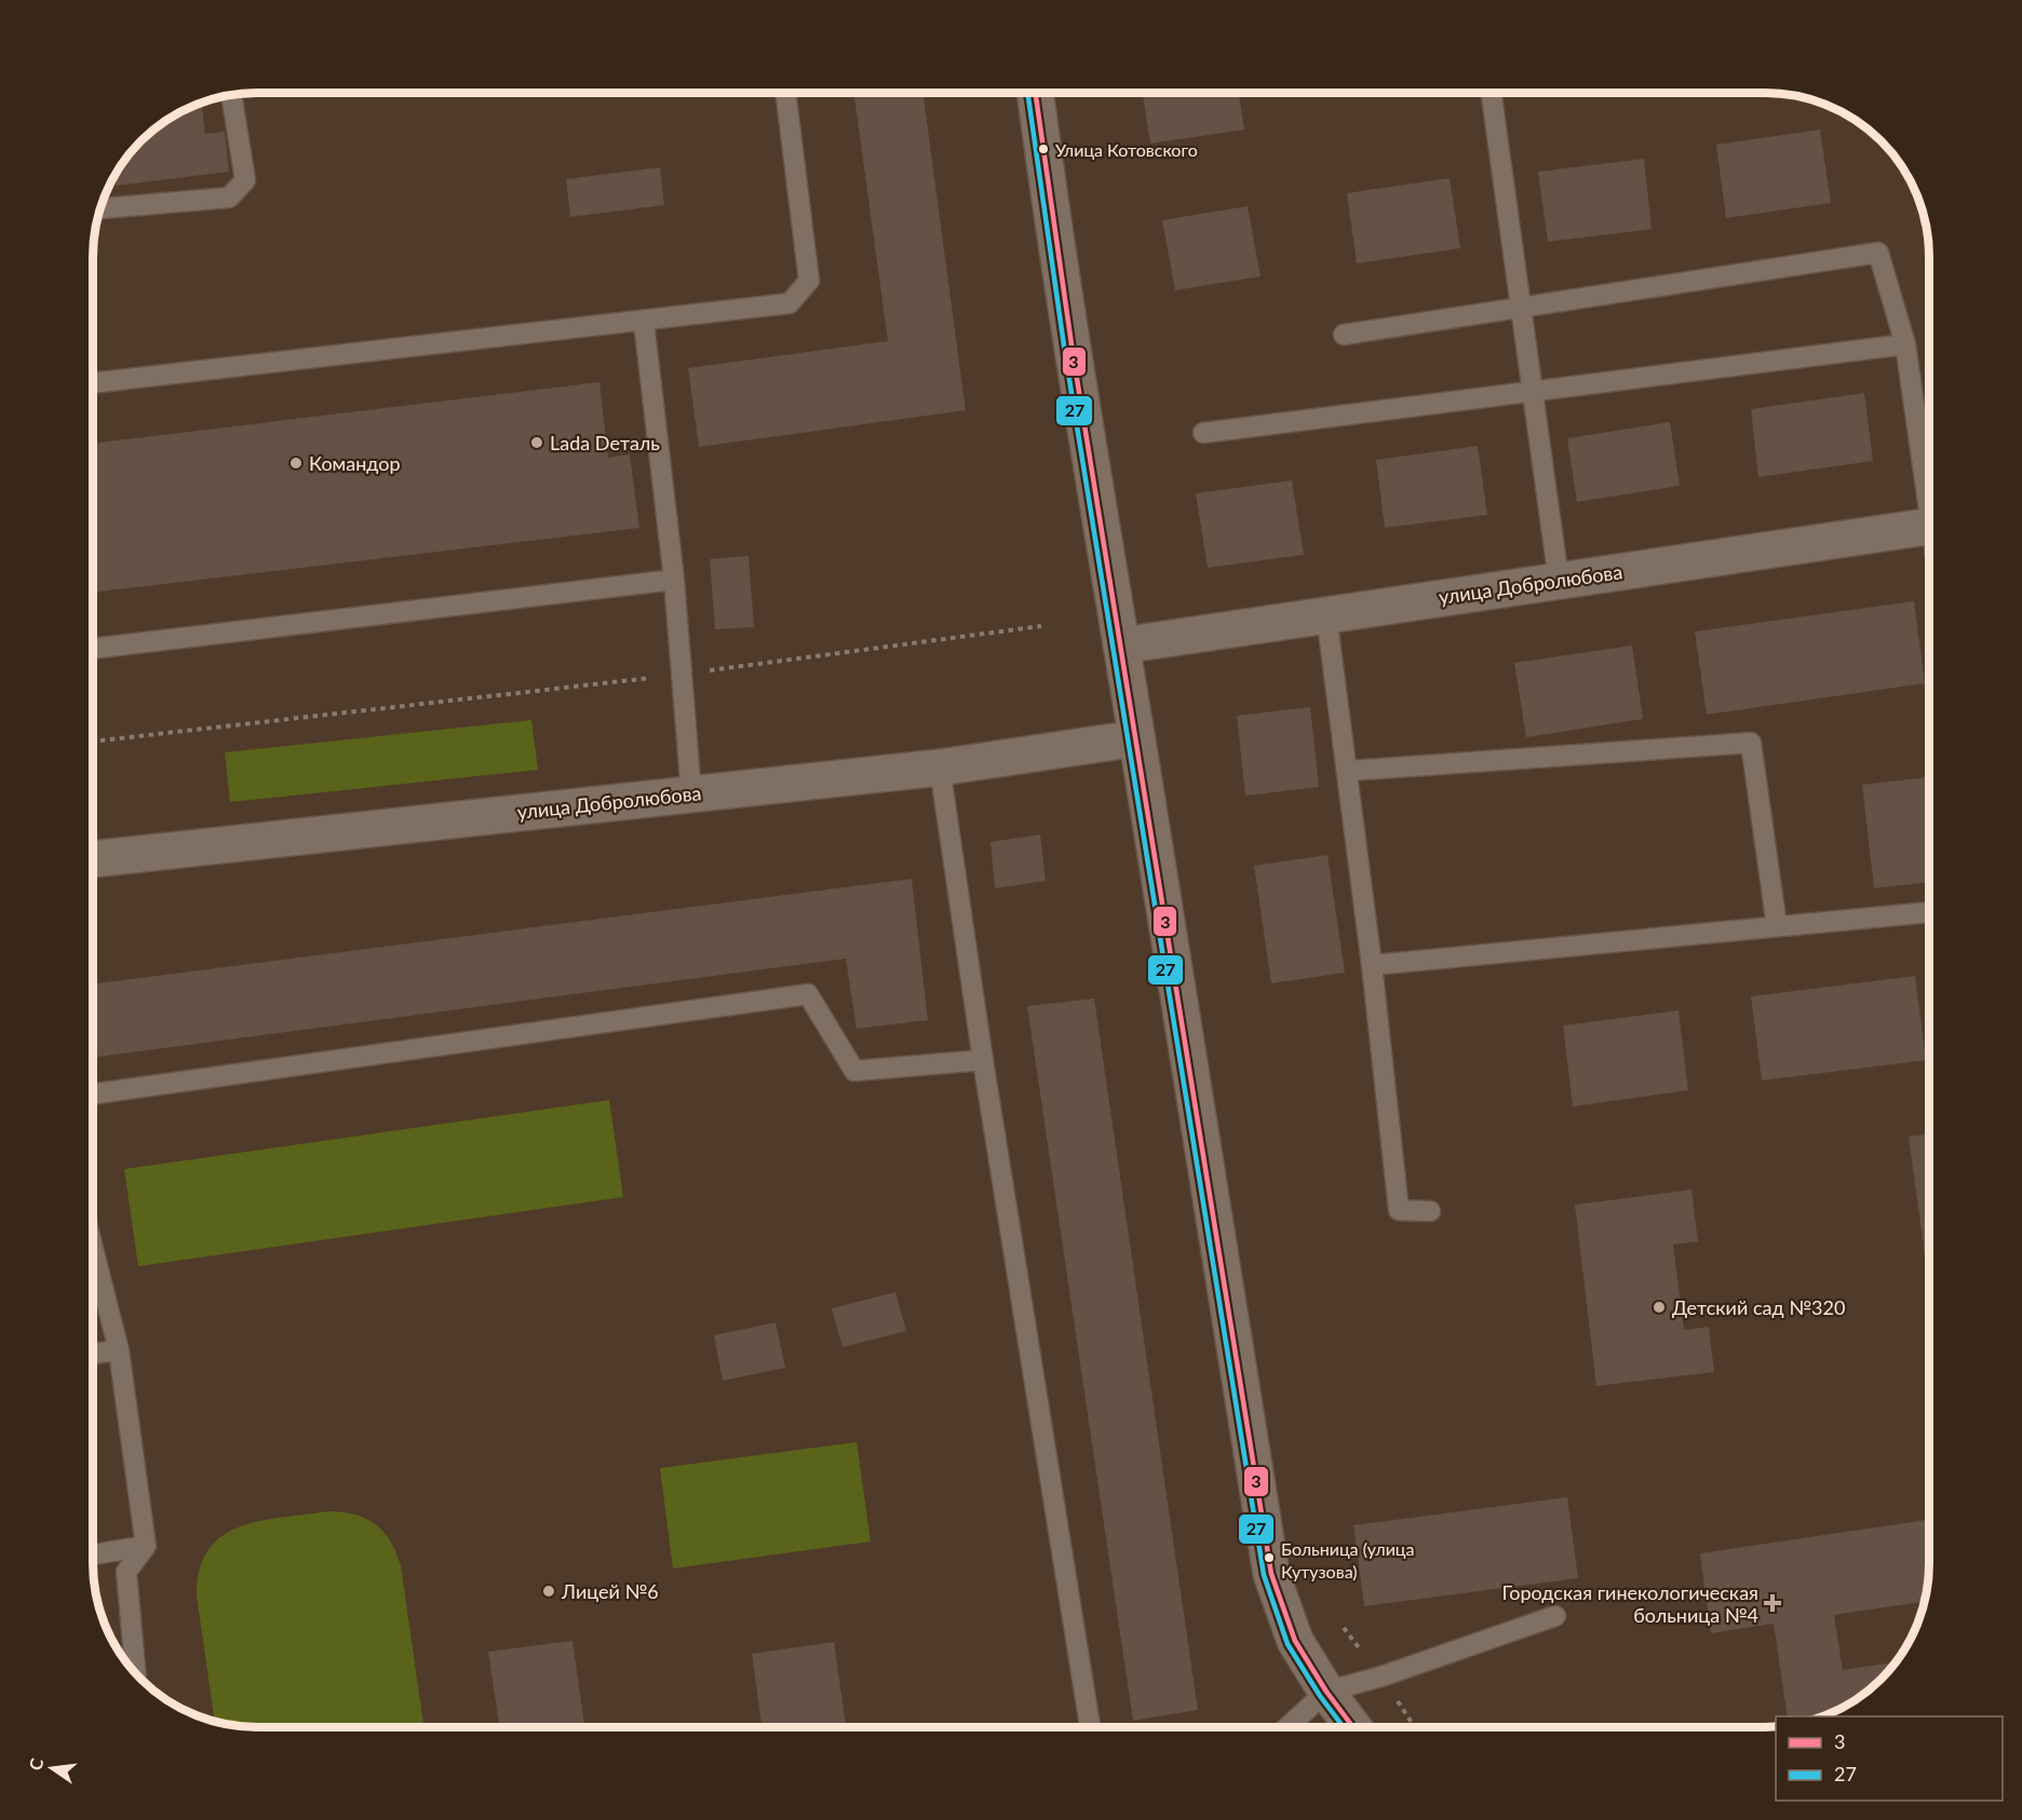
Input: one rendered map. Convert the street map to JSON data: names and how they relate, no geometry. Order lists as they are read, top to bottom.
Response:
{
  "streets": {
    "street": ["улица Добролюбова"]
  },
  "places": {
    "other": [
      "Улица Котовского",
      "Lada Dеталь",
      "Командор",
      "Детский сад №320",
      "Больница (улица Кутузова)",
      "Лицей №6"
    ],
    "health": ["Городская гинекологическая больница №4"]
  },
  "lines": ["transit line 3", "transit line 27"],
  "legend": ["3", "27"],
  "north": "left"
}
